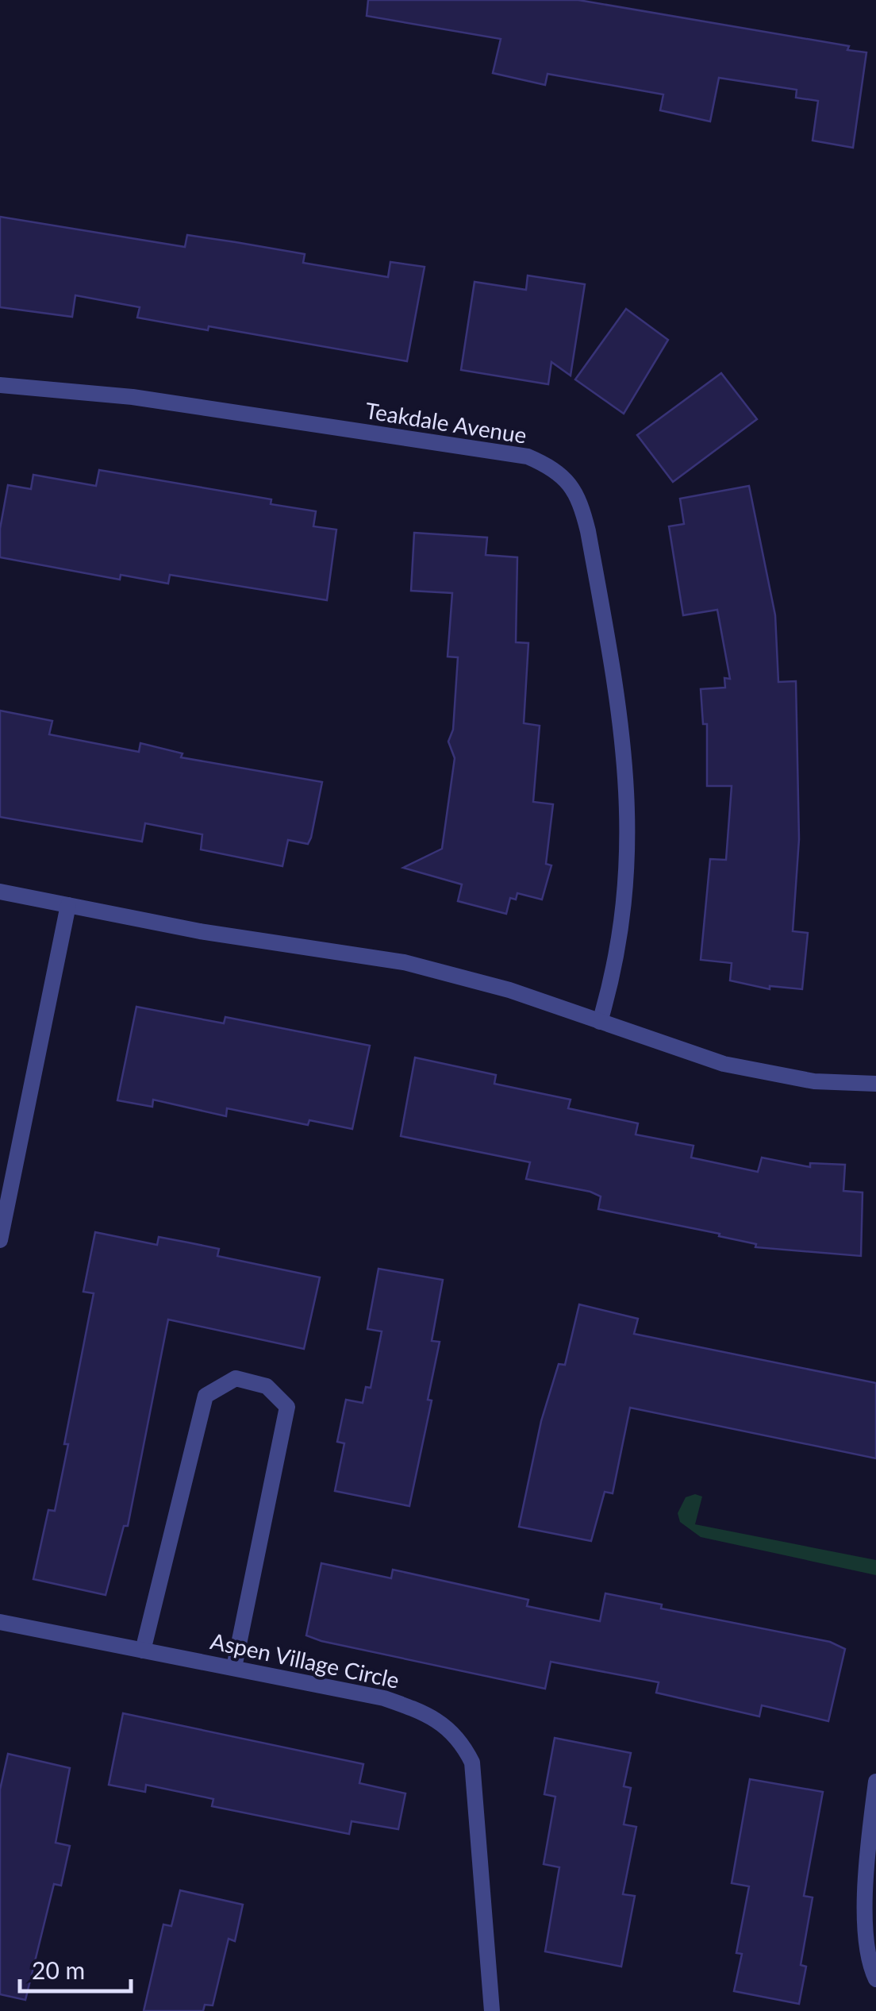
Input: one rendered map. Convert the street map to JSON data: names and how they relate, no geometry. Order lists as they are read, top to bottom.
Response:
{
  "streets": {
    "street": ["Teakdale Avenue", "Aspen Village Circle"]
  },
  "scale_bar": "20 m"
}
